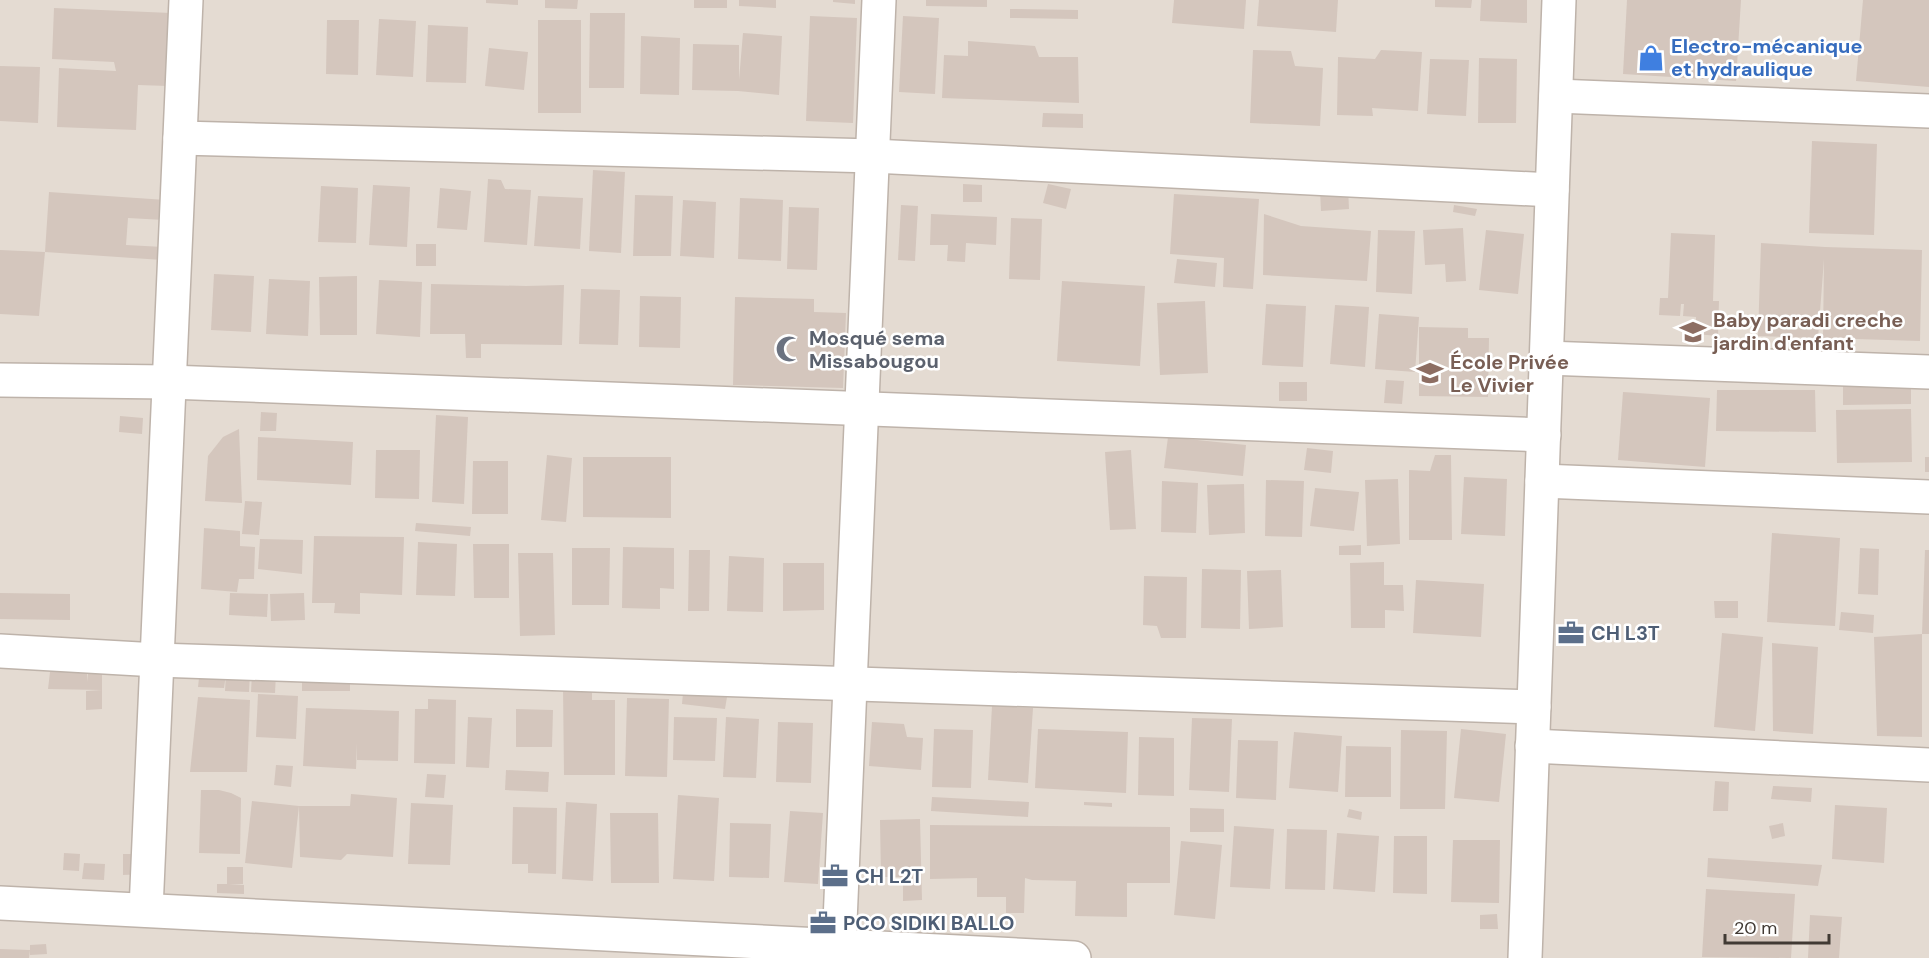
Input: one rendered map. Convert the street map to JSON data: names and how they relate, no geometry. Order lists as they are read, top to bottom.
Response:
{
  "places": {
    "shop": ["Electro-mécanique et hydraulique"],
    "school or university": ["Baby paradi creche jardin d'enfant", "École Privée Le Vivier"],
    "mosque": ["Mosqué sema Missabougou"],
    "office": ["CH L3T", "CH L2T", "PCO SIDIKI BALLO"]
  },
  "scale_bar": "20 m"
}
